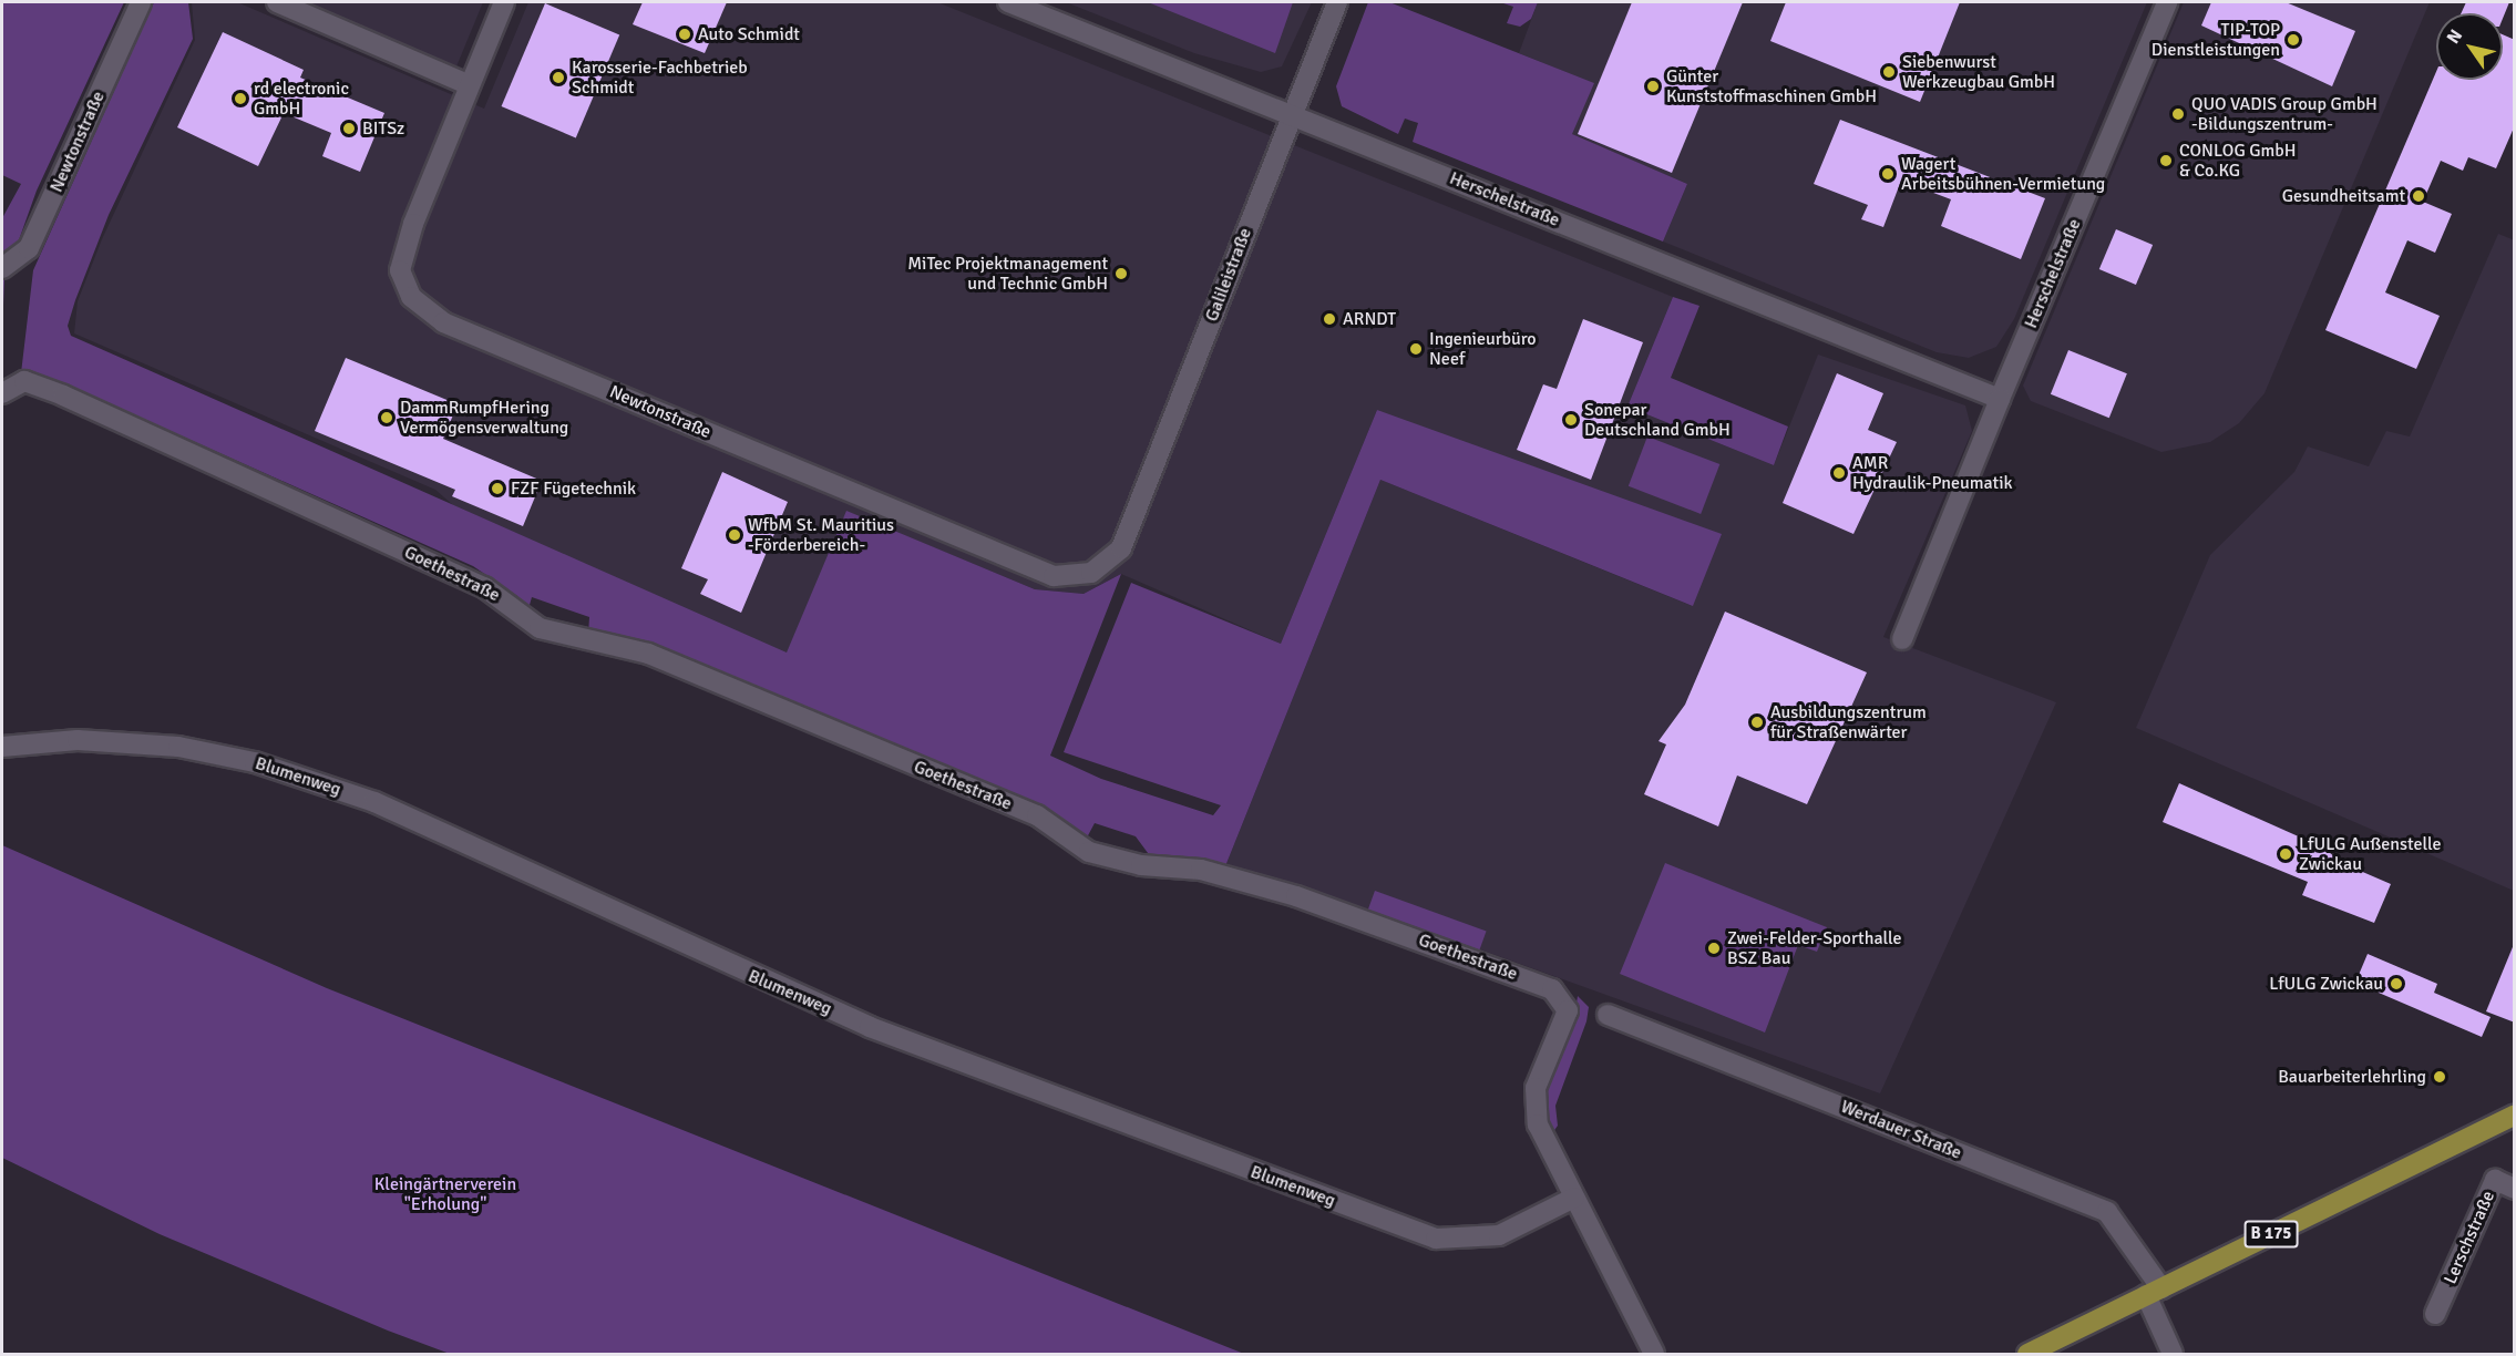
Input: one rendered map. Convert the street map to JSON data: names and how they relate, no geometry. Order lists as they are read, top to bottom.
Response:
{
  "streets": {
    "main road": ["B 175"],
    "street": [
      "Newtonstraße",
      "Herschelstraße",
      "Galileistraße",
      "Goethestraße",
      "Blumenweg",
      "Werdauer Straße",
      "Lerschstraße"
    ]
  },
  "crossings": [
    ["Newtonstraße", "Galileistraße"],
    ["Herschelstraße", "Galileistraße"],
    ["Goethestraße", "Blumenweg"],
    ["Werdauer Straße", "B 175"]
  ],
  "parks": ["Kleingärtnerverein \"Erholung\""],
  "places": [
    "Auto Schmidt",
    "TIP-TOP Dienstleistungen",
    "Siebenwurst Werkzeugbau GmbH",
    "Karosserie-Fachbetrieb Schmidt",
    "Günter Kunststoffmaschinen GmbH",
    "rd electronic GmbH",
    "QUO VADIS Group GmbH -Bildungszentrum-",
    "BITSz",
    "CONLOG GmbH & Co.KG",
    "Wagert Arbeitsbühnen-Vermietung",
    "Gesundheitsamt",
    "MiTec Projektmanagement und Technic GmbH",
    "ARNDT",
    "Ingenieurbüro Neef",
    "DammRumpfHering Vermögensverwaltung",
    "Sonepar Deutschland GmbH",
    "AMR Hydraulik-Pneumatik",
    "FZF Fügetechnik",
    "WfbM St. Mauritius -Förderbereich-",
    "Ausbildungszentrum für Straßenwärter",
    "LfULG Außenstelle Zwickau",
    "Zwei-Felder-Sporthalle BSZ Bau",
    "LfULG Zwickau",
    "Bauarbeiterlehrling"
  ],
  "north": "top left"
}
